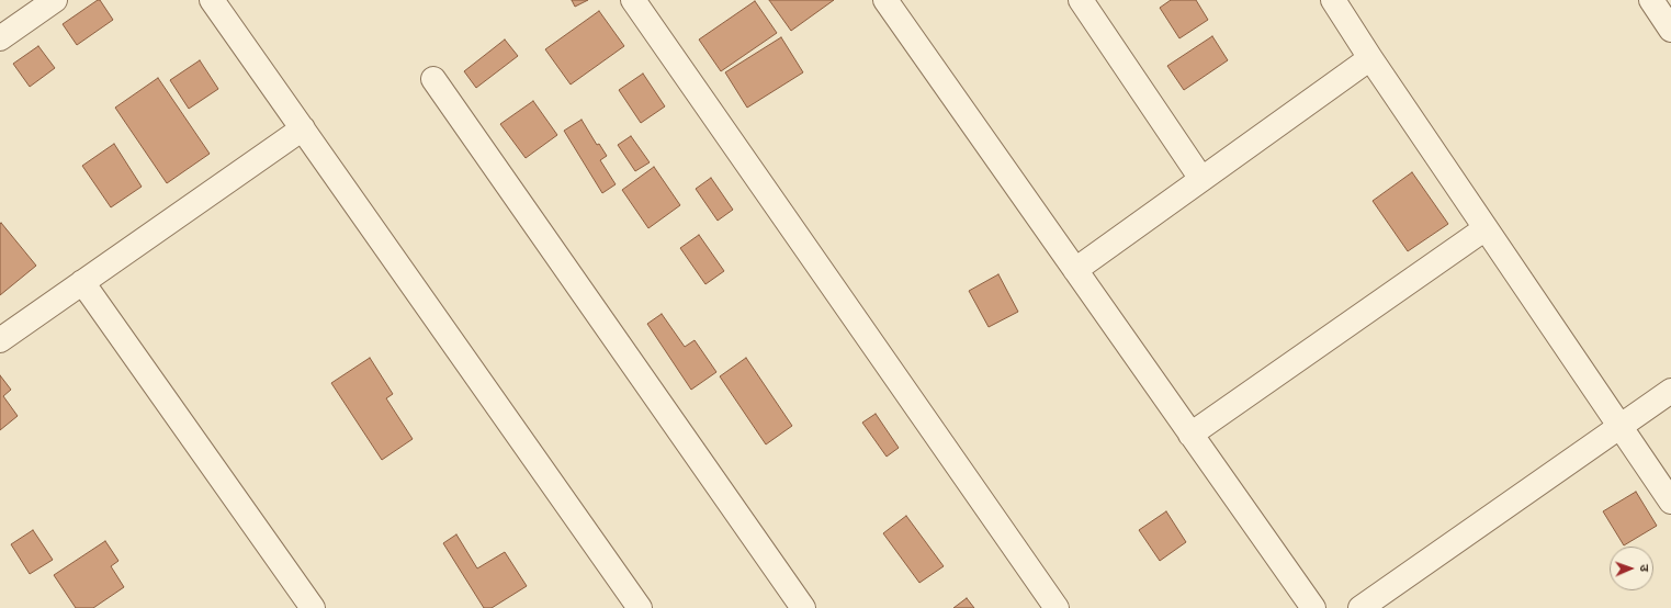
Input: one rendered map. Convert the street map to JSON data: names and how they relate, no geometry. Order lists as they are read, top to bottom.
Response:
{
  "north": "right"
}
